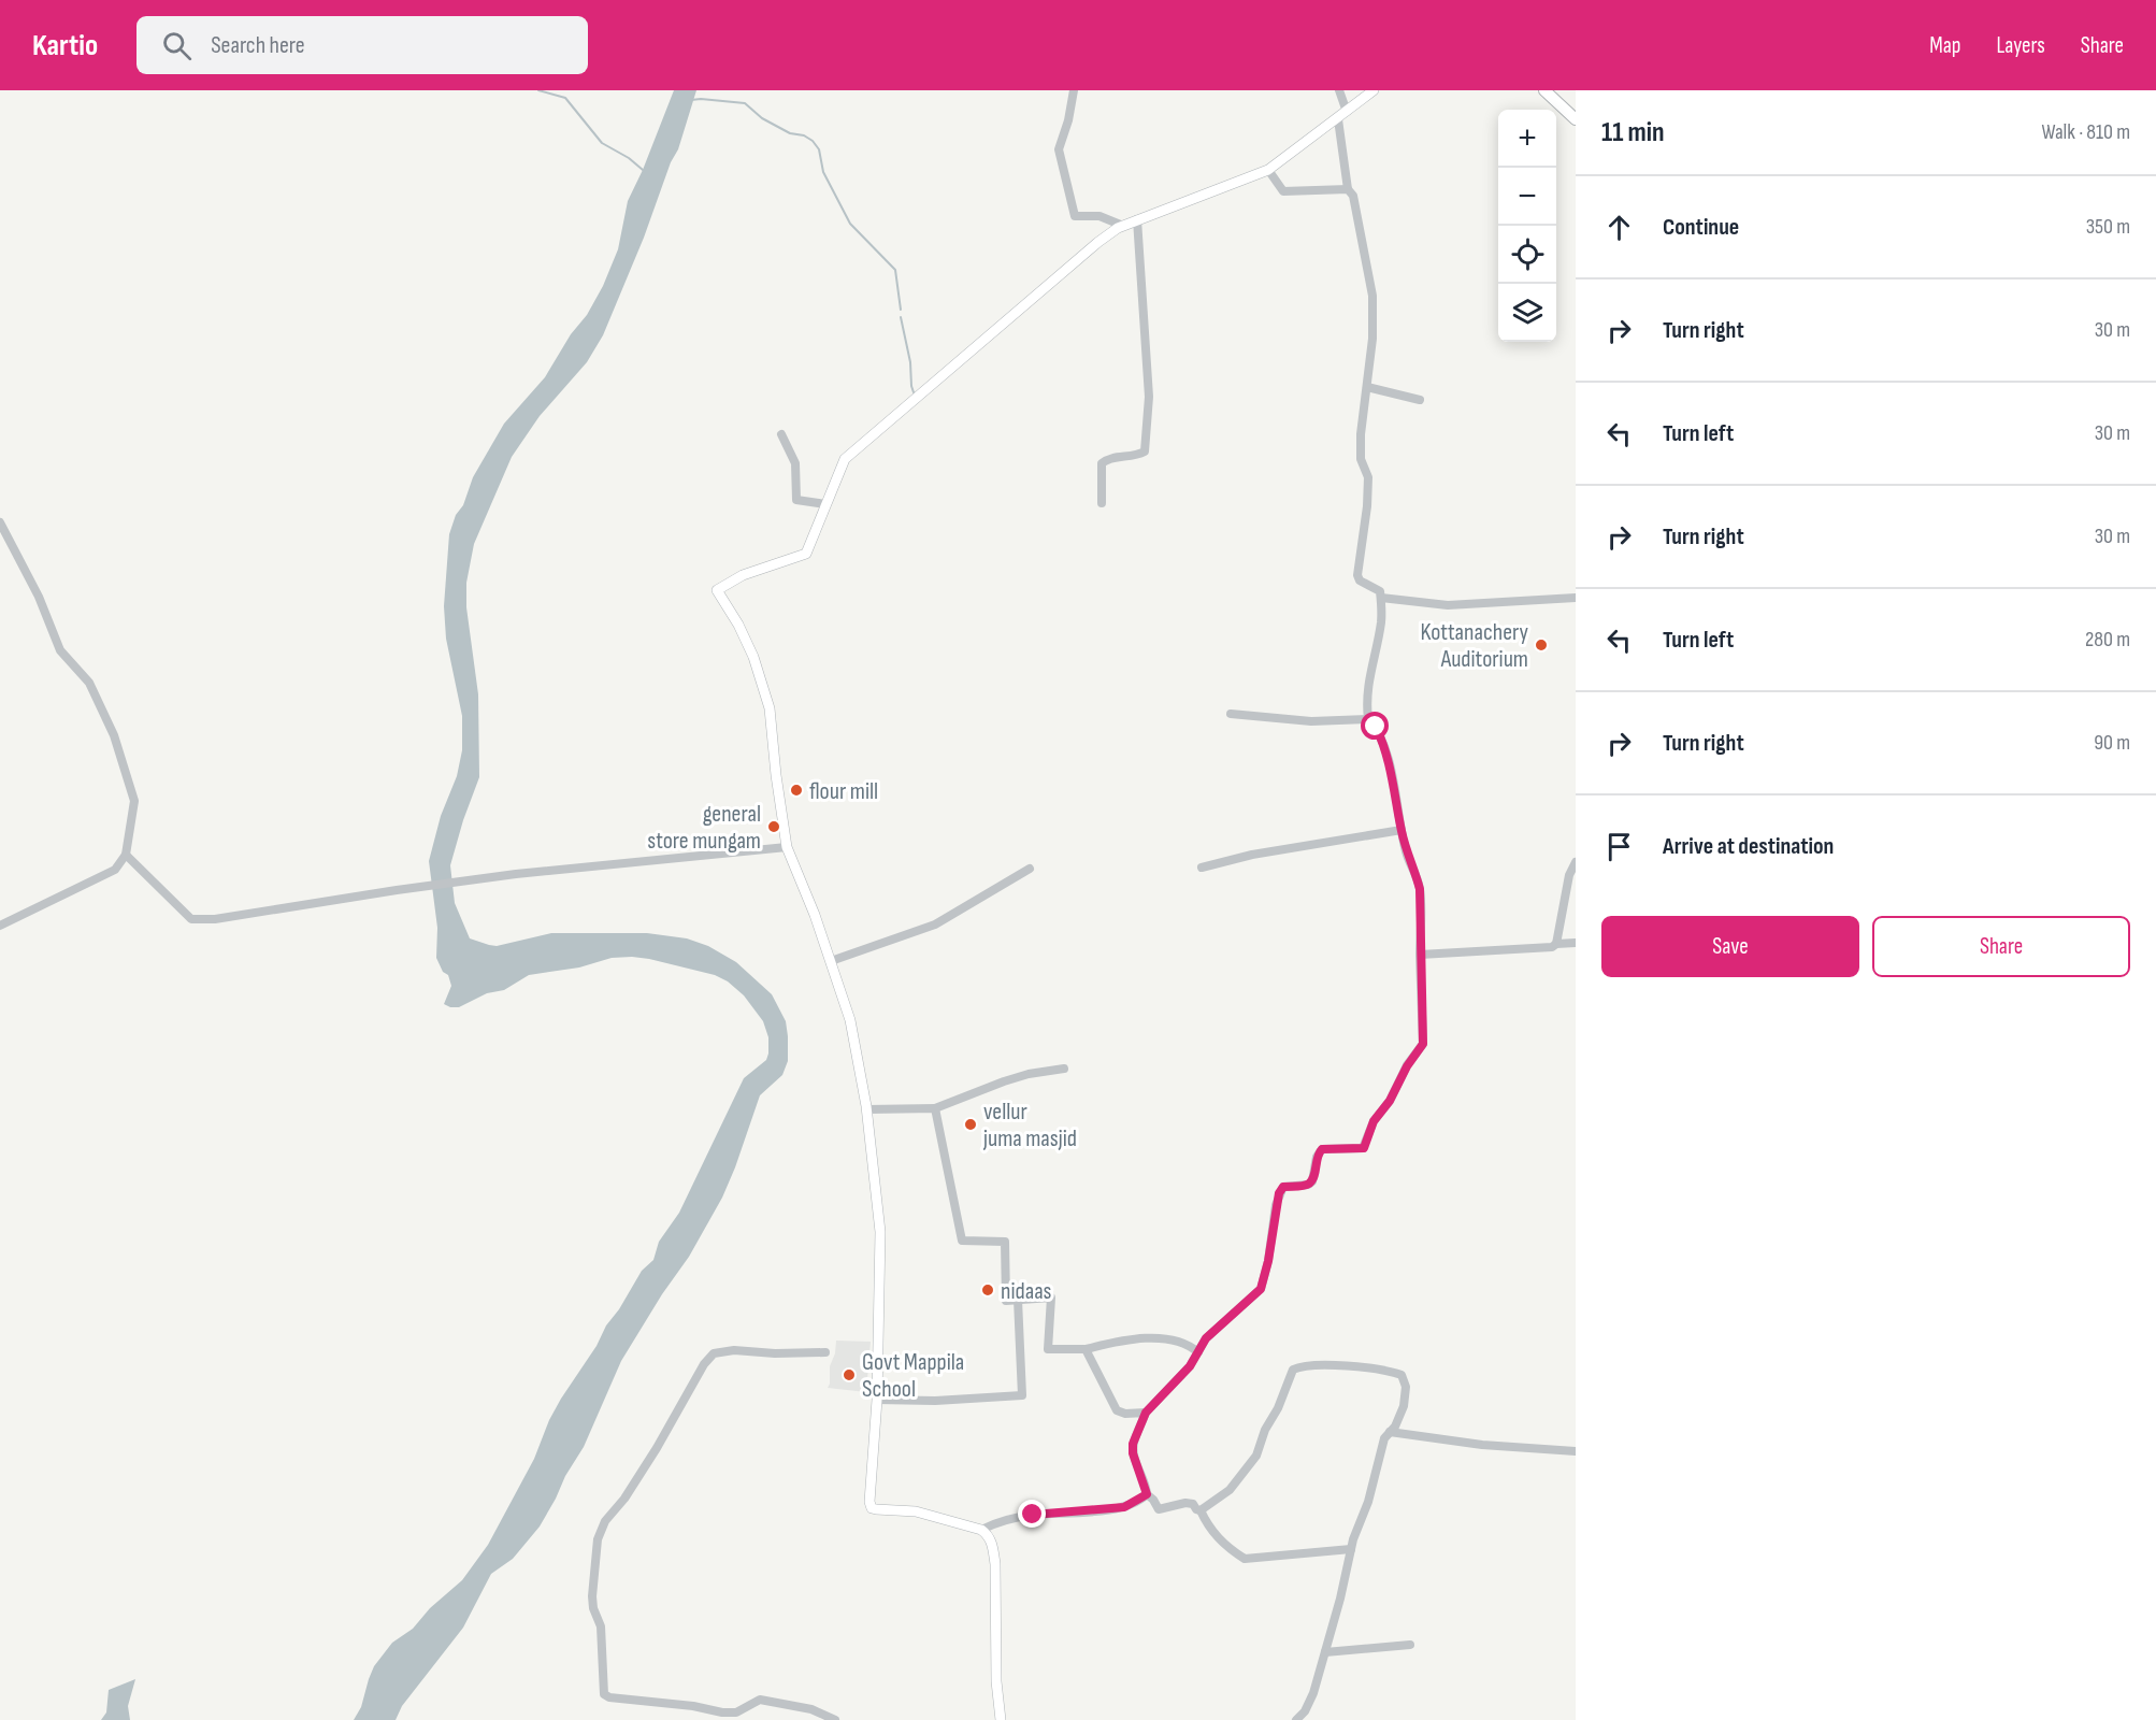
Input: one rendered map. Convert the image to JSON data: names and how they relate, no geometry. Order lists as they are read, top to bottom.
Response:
{
  "places": [
    "Kottanachery Auditorium",
    "flour mill",
    "general store mungam",
    "vellur juma masjid",
    "nidaas",
    "Govt Mappila School"
  ],
  "page": {
    "header": "Kartio",
    "search": "Search here",
    "nav": ["Map", "Layers", "Share"],
    "heading": ["11 min", "Walk · 810 m"],
    "map_buttons": ["+", "−"],
    "list": [
      ["Continue", "350 m"],
      ["Turn right", "30 m"],
      ["Turn left", "30 m"],
      ["Turn right", "30 m"],
      ["Turn left", "280 m"],
      ["Turn right", "90 m"],
      "Arrive at destination"
    ],
    "buttons": ["Save", "Share"]
  }
}
